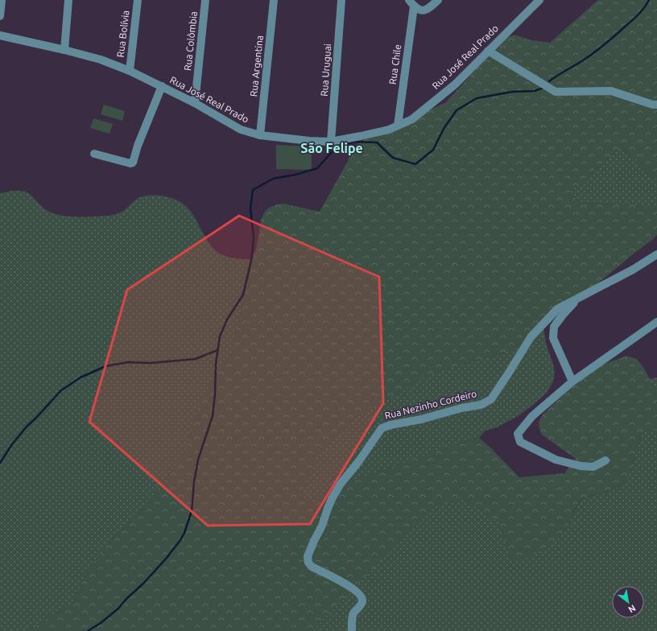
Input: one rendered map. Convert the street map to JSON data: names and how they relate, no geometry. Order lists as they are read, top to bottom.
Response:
{
  "streets": {
    "street": [
      "Rua Bolívia",
      "Rua Colômbia",
      "Rua José Real Prado",
      "Rua Chile",
      "Rua Argentina",
      "Rua Uruguai",
      "Rua Nezinho Cordeiro"
    ]
  },
  "crossings": [
    ["Rua Bolívia", "Rua José Real Prado"],
    ["Rua Colômbia", "Rua José Real Prado"],
    ["Rua José Real Prado", "Rua Chile"],
    ["Rua José Real Prado", "Rua Argentina"],
    ["Rua José Real Prado", "Rua Uruguai"]
  ],
  "districts": ["São Felipe"],
  "north": "bottom right"
}
